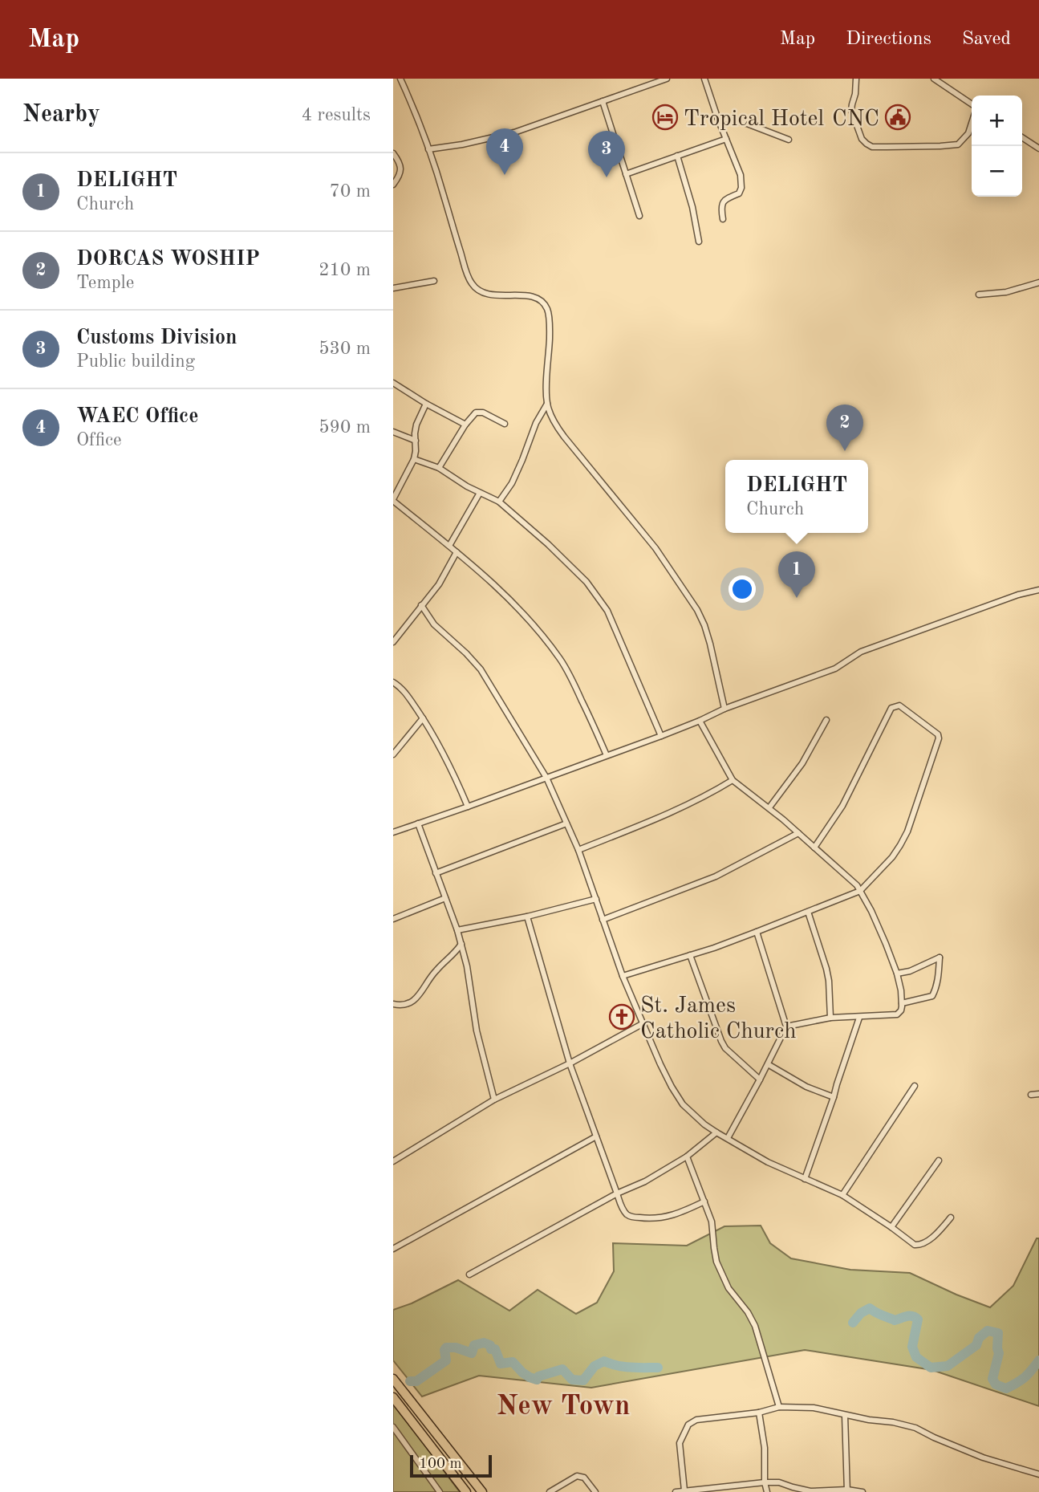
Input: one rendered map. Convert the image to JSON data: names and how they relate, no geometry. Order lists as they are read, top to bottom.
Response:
{
  "districts": ["New Town"],
  "places": {
    "hotel": ["Tropical Hotel"],
    "public building": ["CNC"],
    "church": ["St. James Catholic Church"]
  },
  "scale_bar": "100 m",
  "page": {
    "header": "Map",
    "nav": ["Map", "Directions", "Saved"],
    "heading": ["Nearby", "4 results"],
    "map_buttons": ["+", "−"],
    "pins": [
      "4",
      "3",
      "2",
      "1"
    ],
    "list": [
      {
        "mark": "1",
        "name": "DELIGHT",
        "note": "Church",
        "value": "70 m"
      },
      {
        "mark": "2",
        "name": "DORCAS WOSHIP",
        "note": "Temple",
        "value": "210 m"
      },
      {
        "mark": "3",
        "name": "Customs Division",
        "note": "Public building",
        "value": "530 m"
      },
      {
        "mark": "4",
        "name": "WAEC Office",
        "note": "Office",
        "value": "590 m"
      }
    ],
    "popup": ["DELIGHT", "Church"],
    "scale": "100 m"
  }
}
